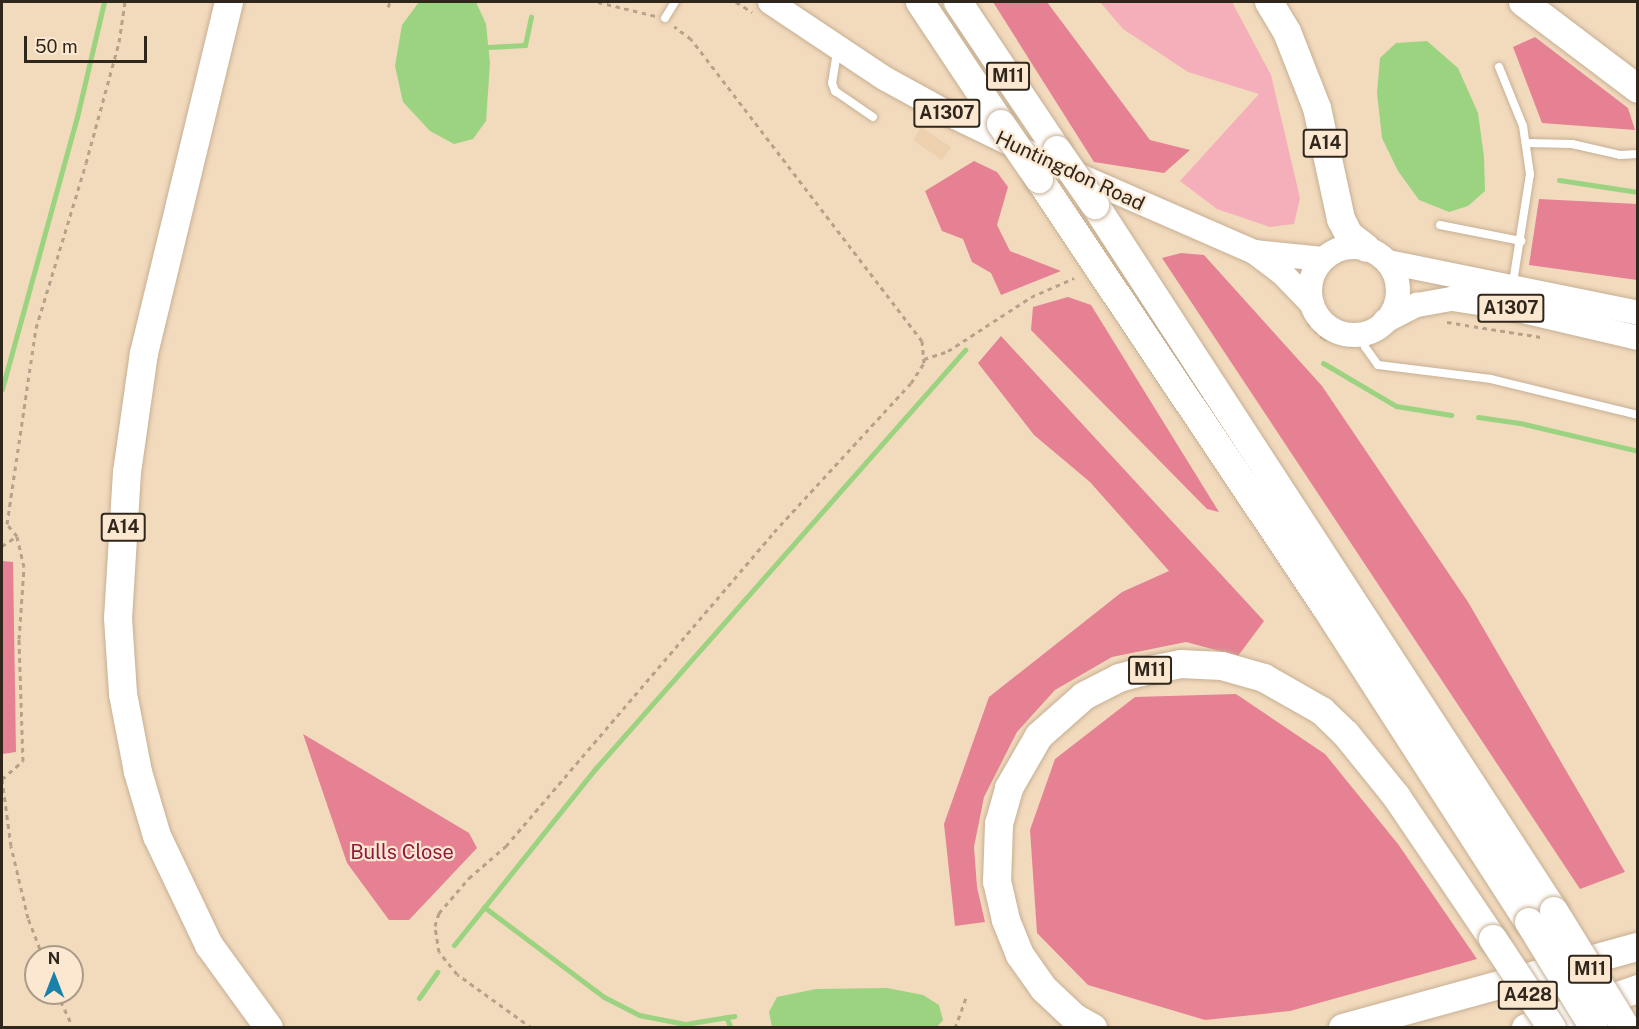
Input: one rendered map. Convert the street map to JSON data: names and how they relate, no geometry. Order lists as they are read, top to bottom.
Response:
{
  "streets": {
    "highway": ["M11", "A14", "A428"],
    "main road": ["A1307", "Huntingdon Road"]
  },
  "crossings": [
    ["A1307", "A14"],
    ["A1307", "Huntingdon Road"],
    ["A14", "Huntingdon Road"]
  ],
  "parks": ["Bulls Close"],
  "scale_bar": "50 m",
  "north": "top"
}
